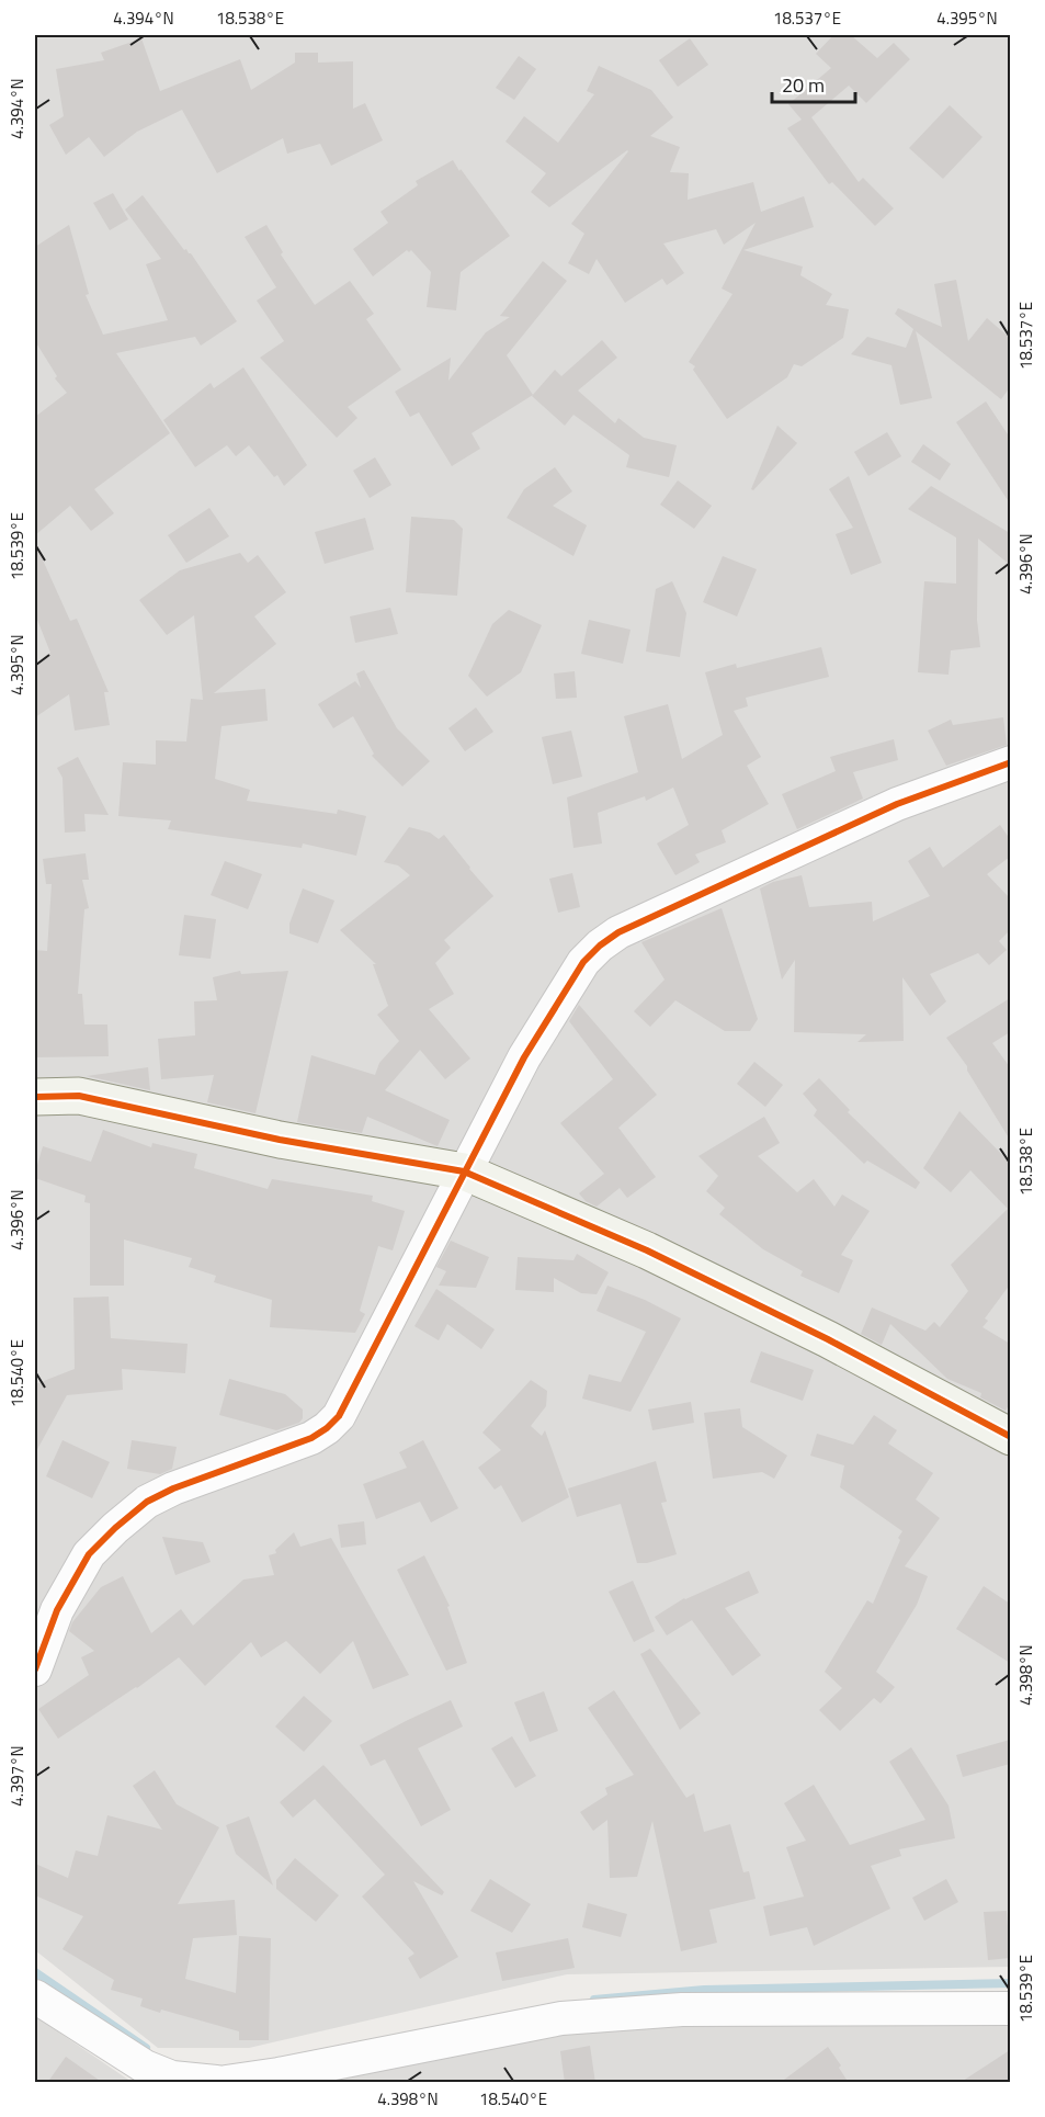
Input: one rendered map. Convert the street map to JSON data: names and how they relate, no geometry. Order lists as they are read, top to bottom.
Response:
{
  "scale_bar": "20 m",
  "coordinates": [
    "4.394°N",
    "18.538°E",
    "18.537°E",
    "4.395°N",
    "18.539°E",
    "4.396°N",
    "18.540°E",
    "4.398°N",
    "4.397°N"
  ]
}
